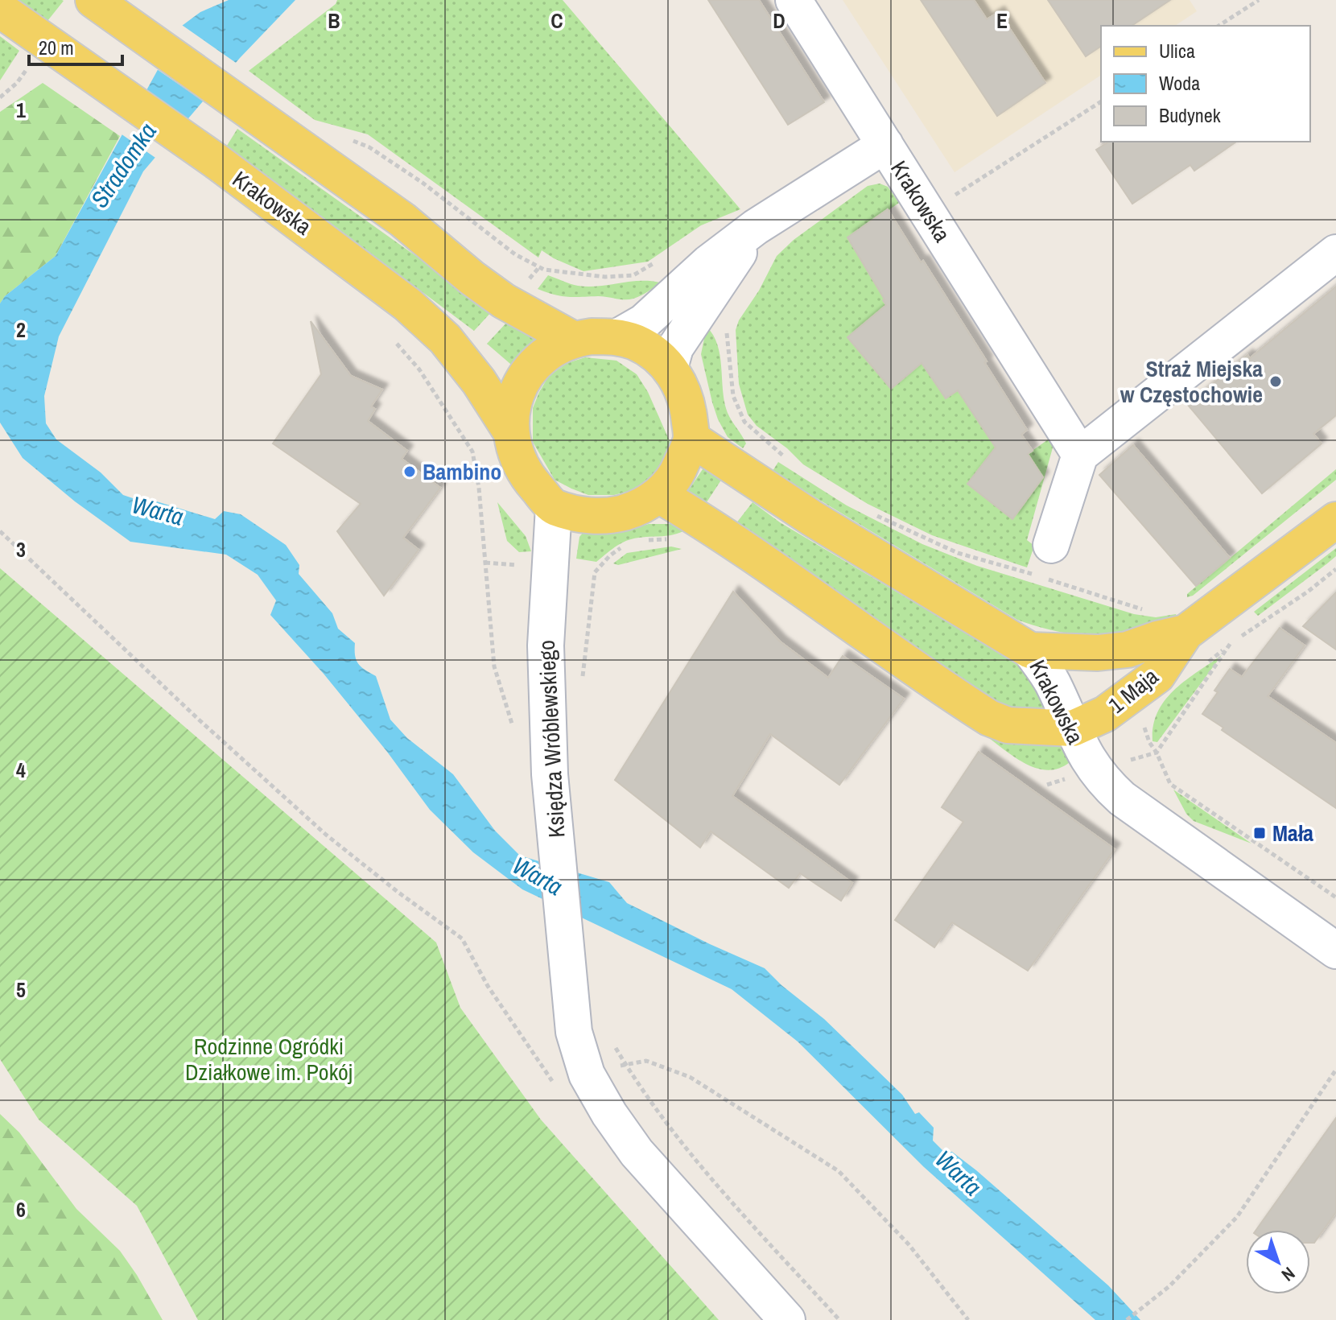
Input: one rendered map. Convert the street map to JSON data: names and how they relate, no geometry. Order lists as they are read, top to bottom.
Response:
{
  "streets": {
    "main road": ["Krakowska", "1 Maja"],
    "street": ["Księdza Wróblewskiego"]
  },
  "crossings": [
    ["Krakowska", "1 Maja"],
    ["Krakowska", "Księdza Wróblewskiego"],
    ["1 Maja", "Księdza Wróblewskiego"]
  ],
  "water": ["Stradomka", "Warta"],
  "parks": ["Rodzinne Ogródki Działkowe im. Pokój"],
  "places": {
    "other": ["Straż Miejska w Częstochowie", "Bambino"],
    "transit": ["Mała"]
  },
  "legend": ["Ulica", "Woda", "Budynek"],
  "scale_bar": "20 m",
  "north": "bottom right",
  "grid": {
    "columns": [
      "B",
      "C",
      "D",
      "E"
    ],
    "rows": [
      "1",
      "2",
      "3",
      "4",
      "5",
      "6"
    ]
  }
}
